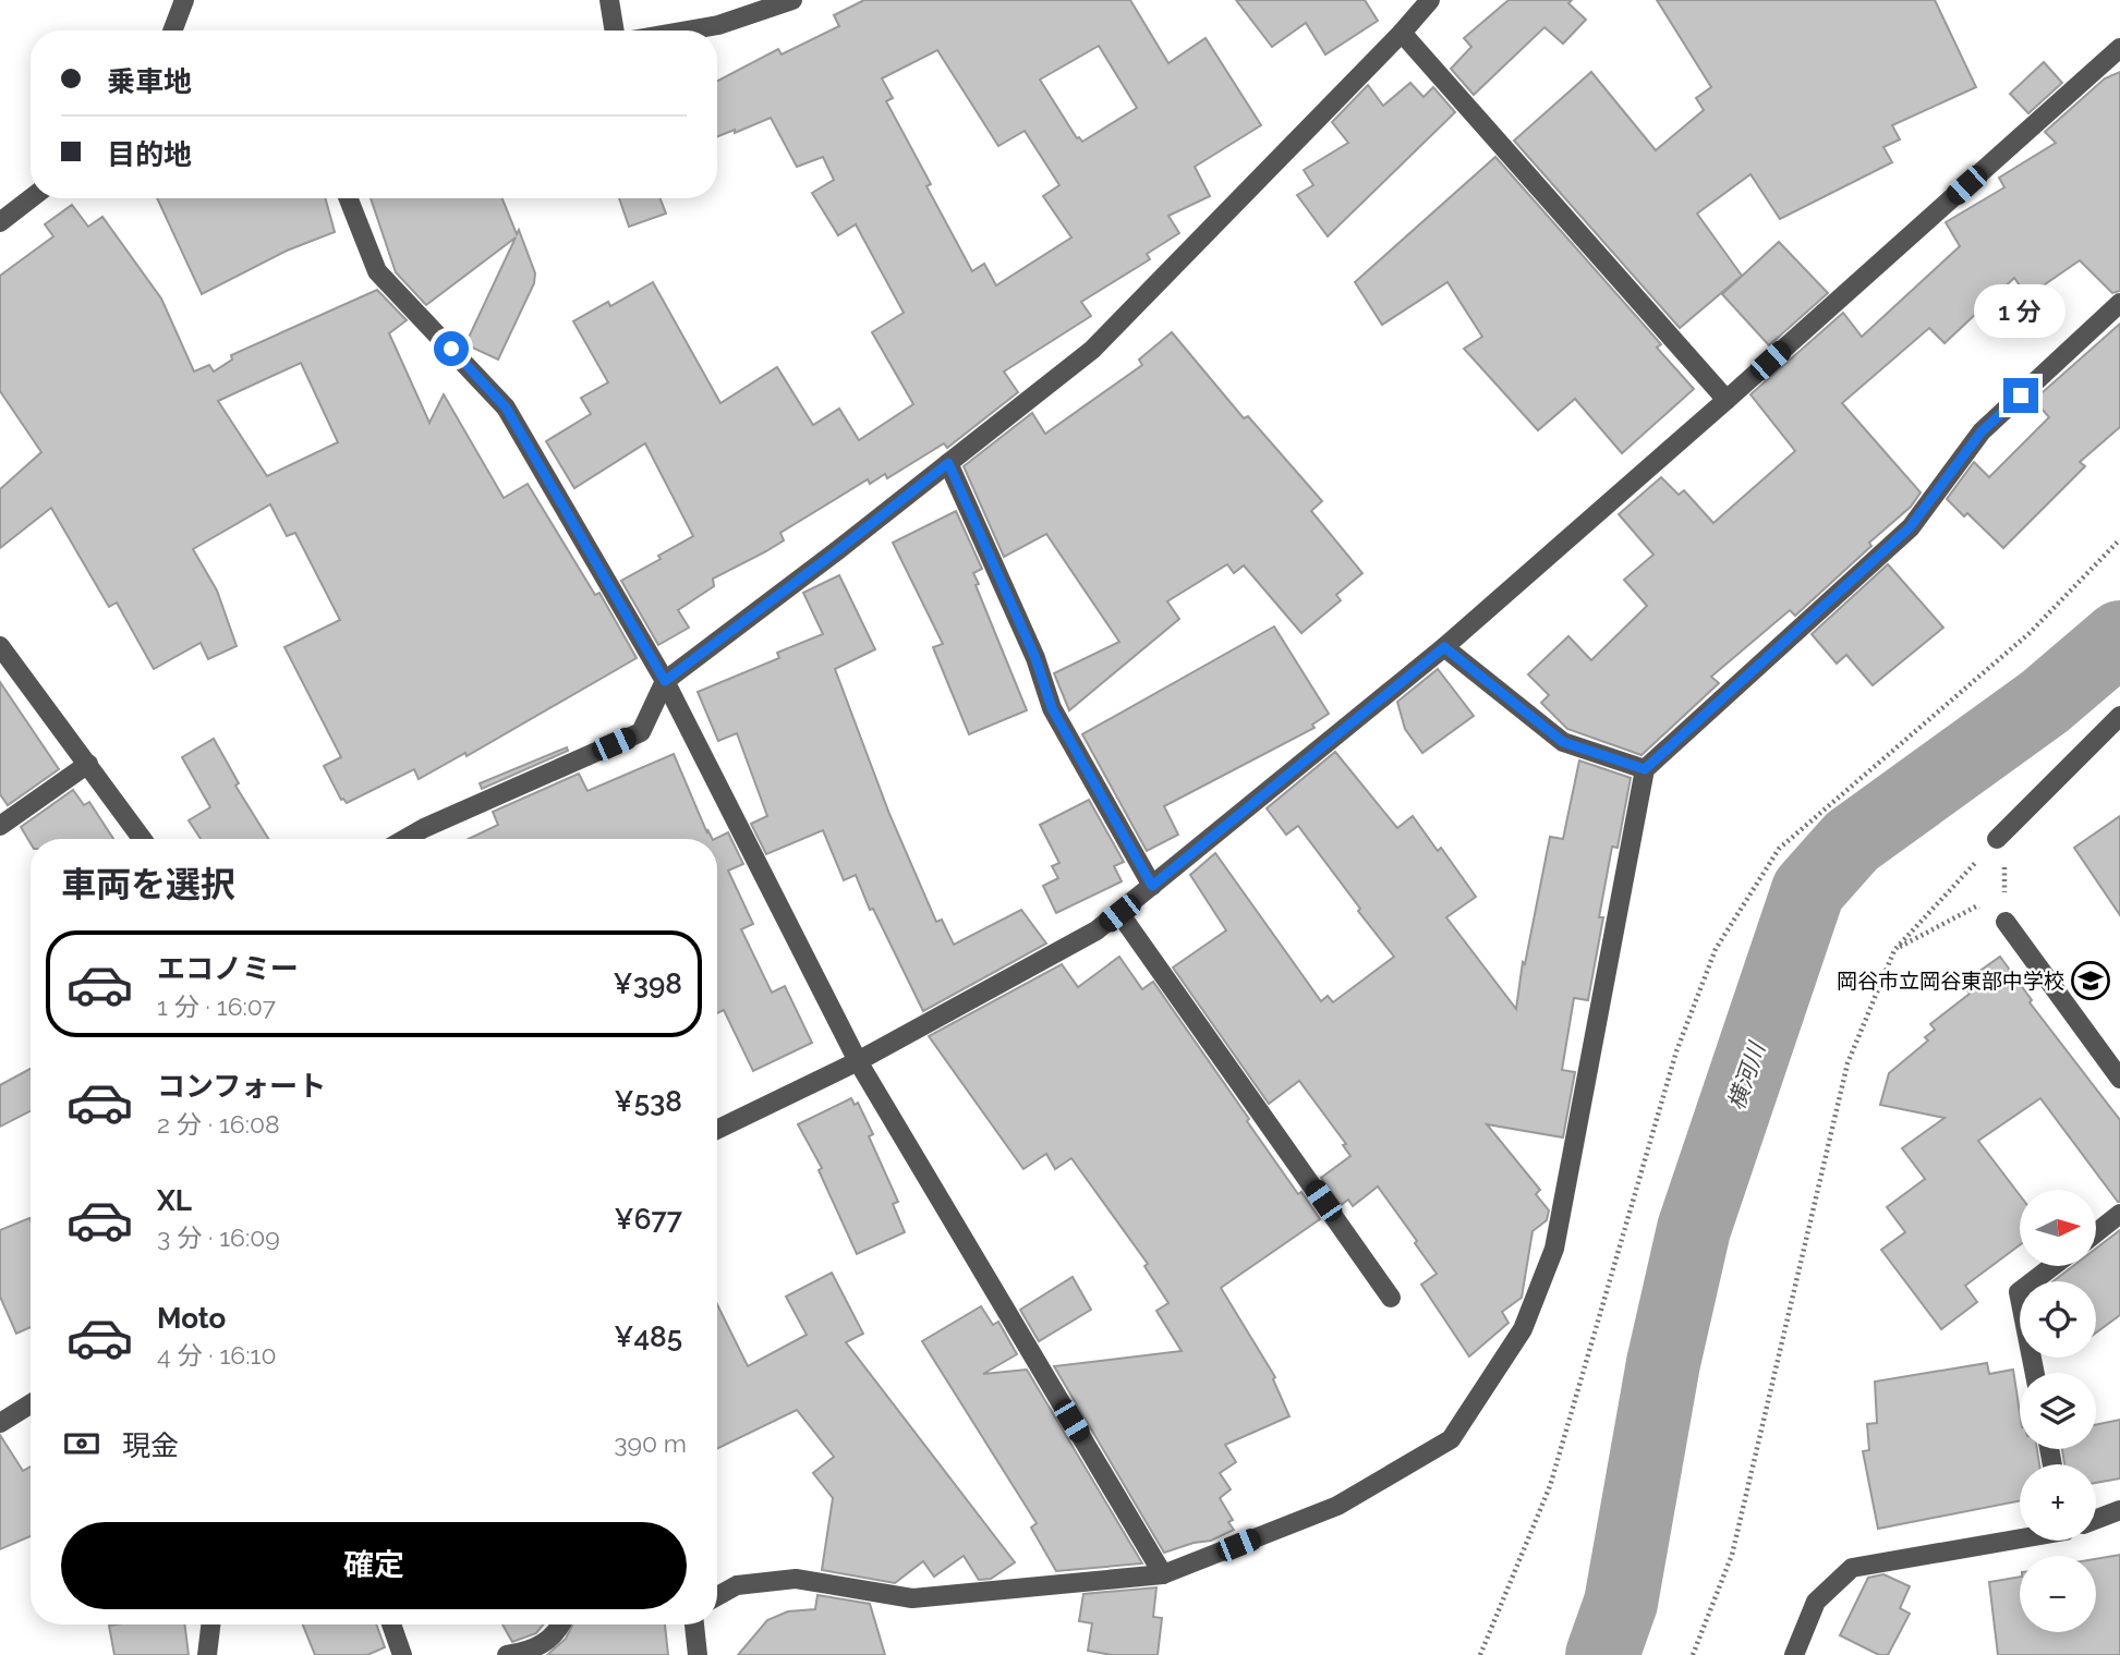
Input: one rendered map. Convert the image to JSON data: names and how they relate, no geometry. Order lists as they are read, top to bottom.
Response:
{
  "water": ["横河川"],
  "places": {
    "school or university": ["岡谷市立岡谷東部中学校"]
  },
  "north": "right",
  "page": {
    "banner": ["乗車地", "目的地"],
    "bubble": "1 分",
    "heading": "車両を選択",
    "list": [
      {
        "name": "エコノミー",
        "note": "1 分 · 16:07",
        "value": "¥398"
      },
      {
        "name": "コンフォート",
        "note": "2 分 · 16:08",
        "value": "¥538"
      },
      {
        "name": "XL",
        "note": "3 分 · 16:09",
        "value": "¥677"
      },
      {
        "name": "Moto",
        "note": "4 分 · 16:10",
        "value": "¥485"
      }
    ],
    "map_buttons": ["+", "−"],
    "pay": ["現金", "390 m"],
    "buttons": "確定"
  }
}
